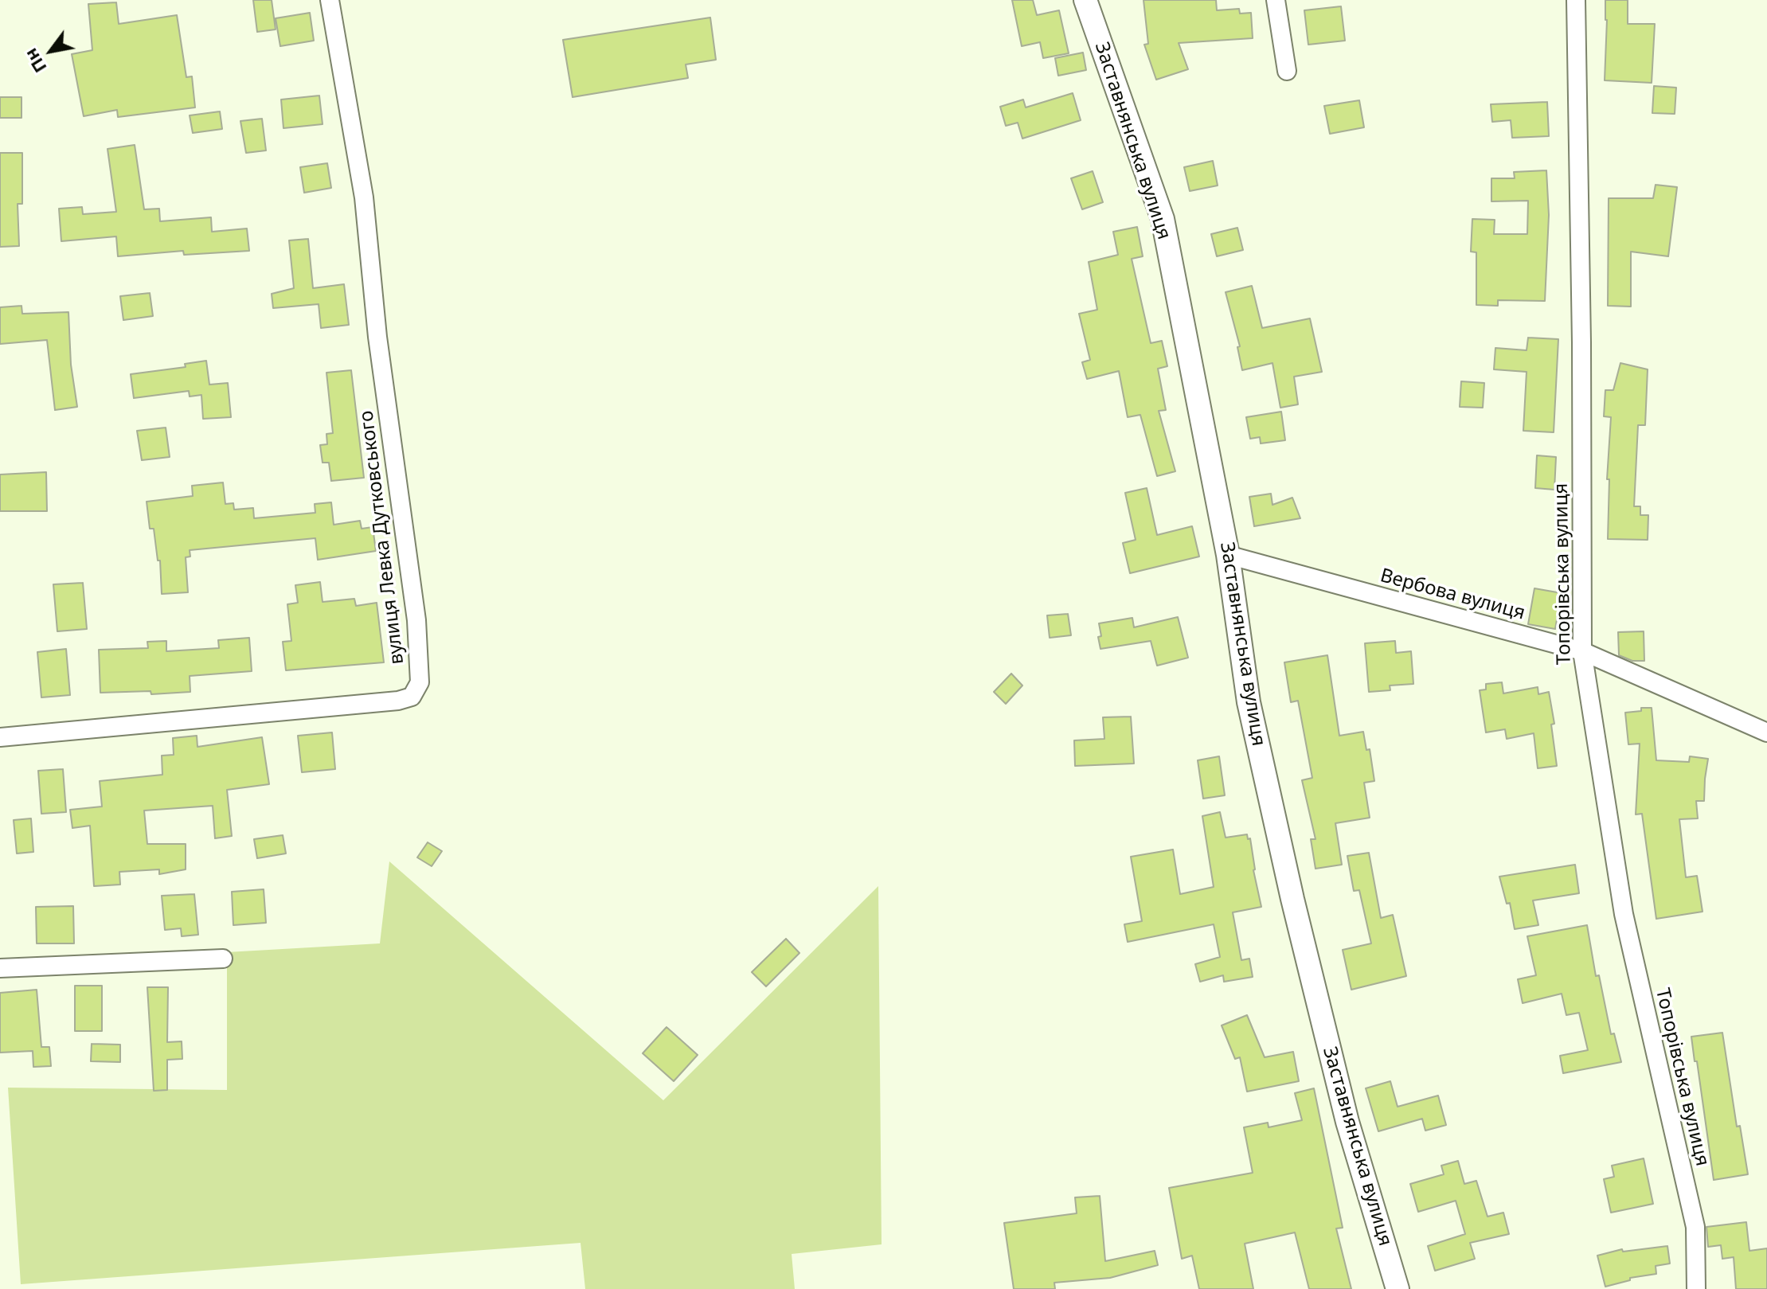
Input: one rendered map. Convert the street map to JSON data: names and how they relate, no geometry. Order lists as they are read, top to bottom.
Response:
{
  "streets": {
    "street": [
      "Заставнянська вулиця",
      "вулиця Левка Дутковського",
      "Топорівська вулиця",
      "Вербова вулиця"
    ]
  },
  "crossings": [
    ["Заставнянська вулиця", "Вербова вулиця"],
    ["Топорівська вулиця", "Вербова вулиця"]
  ],
  "north": "bottom left"
}
